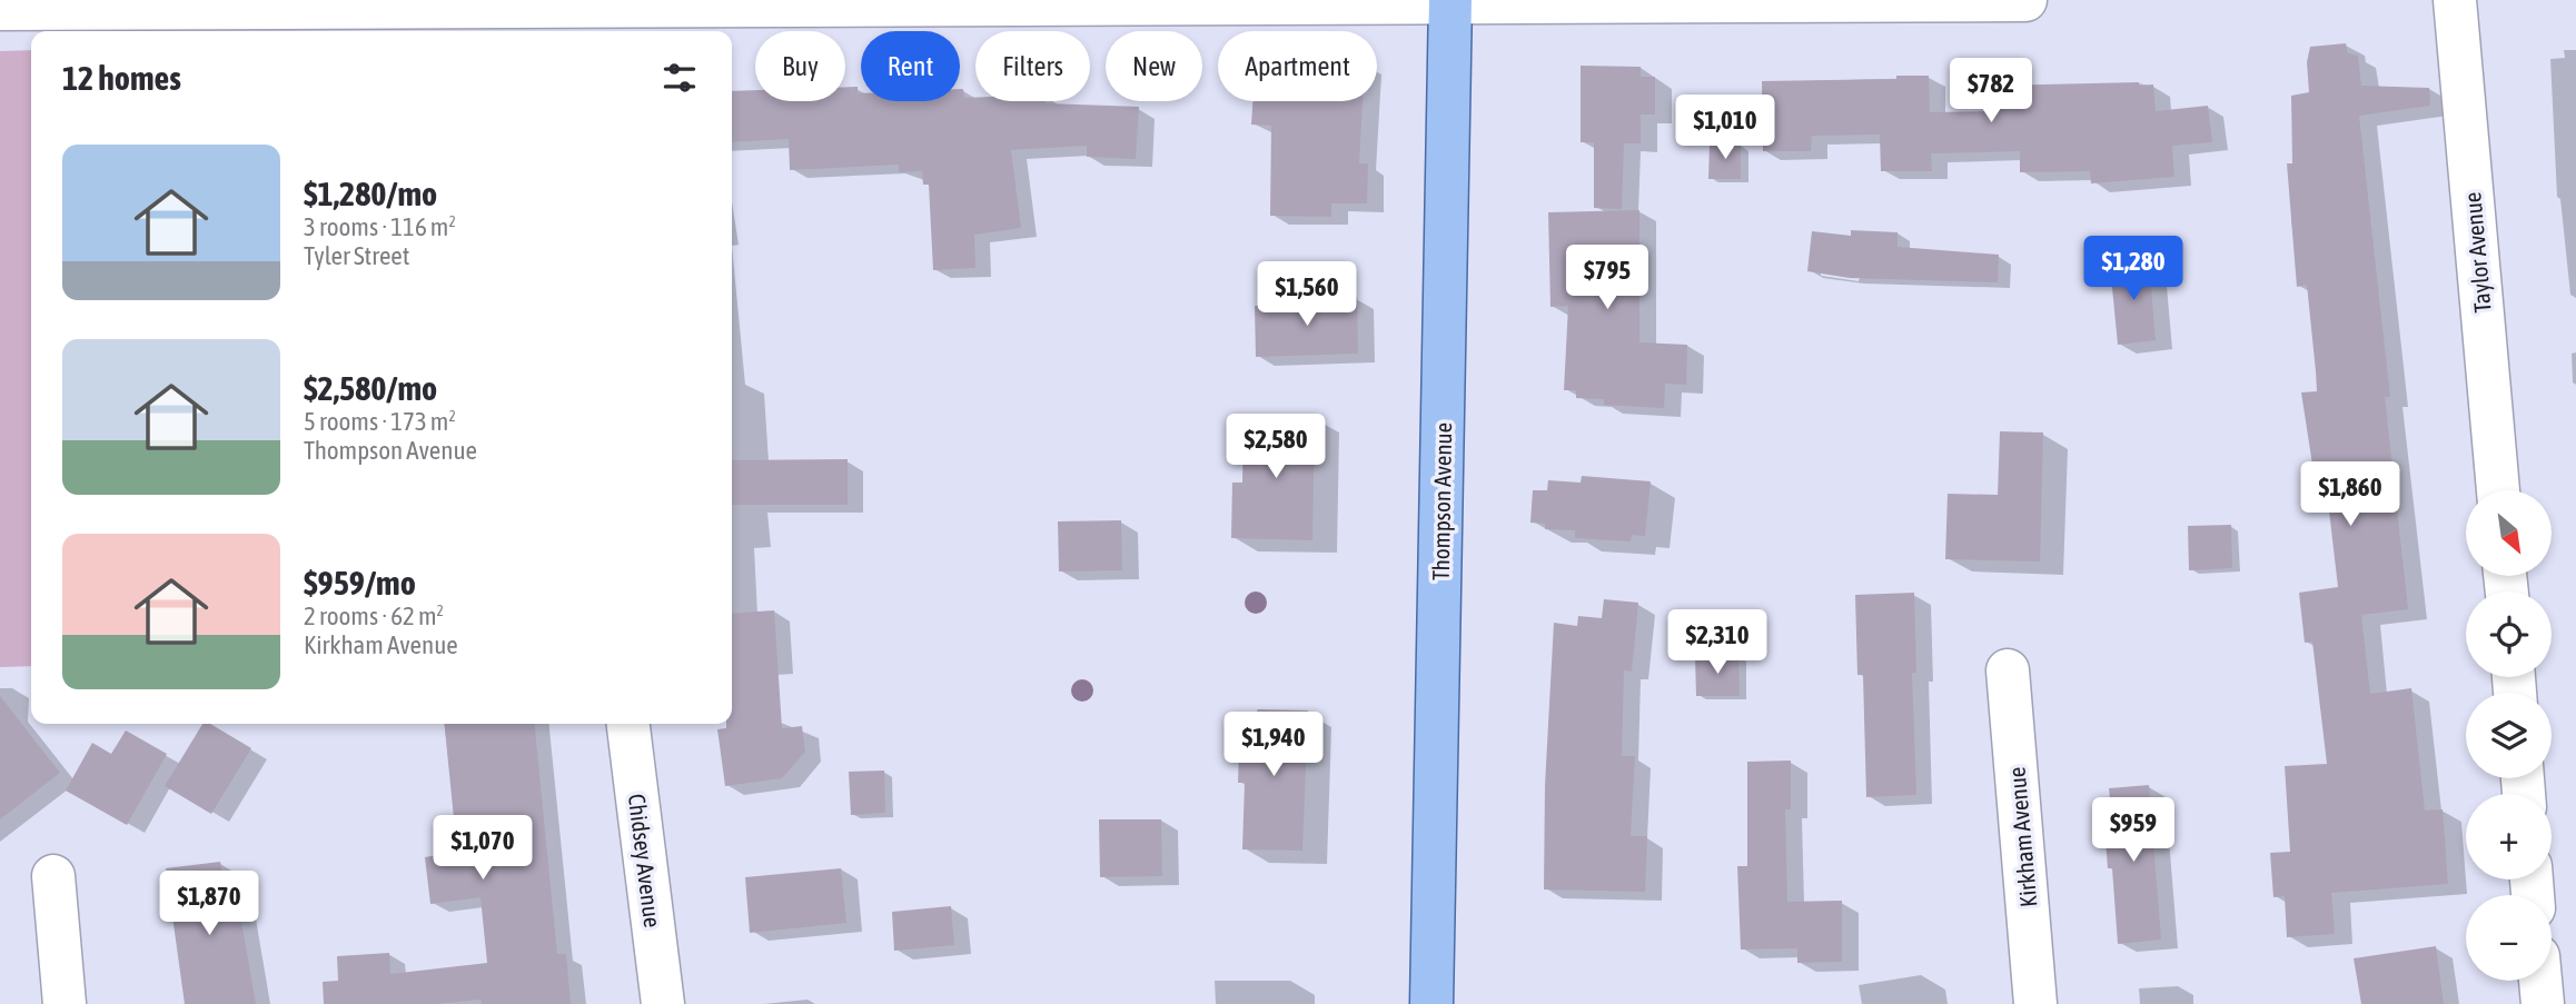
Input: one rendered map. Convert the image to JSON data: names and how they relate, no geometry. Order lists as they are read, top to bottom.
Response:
{
  "streets": {
    "main road": ["Thompson Avenue"],
    "street": ["Taylor Avenue", "Kirkham Avenue", "Chidsey Avenue"]
  },
  "north": "bottom right",
  "page": {
    "chip": [
      "Buy",
      "Rent",
      "Filters",
      "New",
      "Apartment"
    ],
    "heading": "12 homes",
    "price": [
      "$782",
      "$1,010",
      "$1,280",
      "$795",
      "$1,560",
      "$2,580",
      "$1,860",
      "$2,310",
      "$1,940",
      "$959",
      "$1,070",
      "$1,870"
    ],
    "list": [
      {
        "name": "$1,280/mo",
        "note": "3 rooms · 116 m² · Tyler Street"
      },
      {
        "name": "$2,580/mo",
        "note": "5 rooms · 173 m² · Thompson Avenue"
      },
      {
        "name": "$959/mo",
        "note": "2 rooms · 62 m² · Kirkham Avenue"
      }
    ],
    "map_buttons": ["+", "−"]
  }
}
